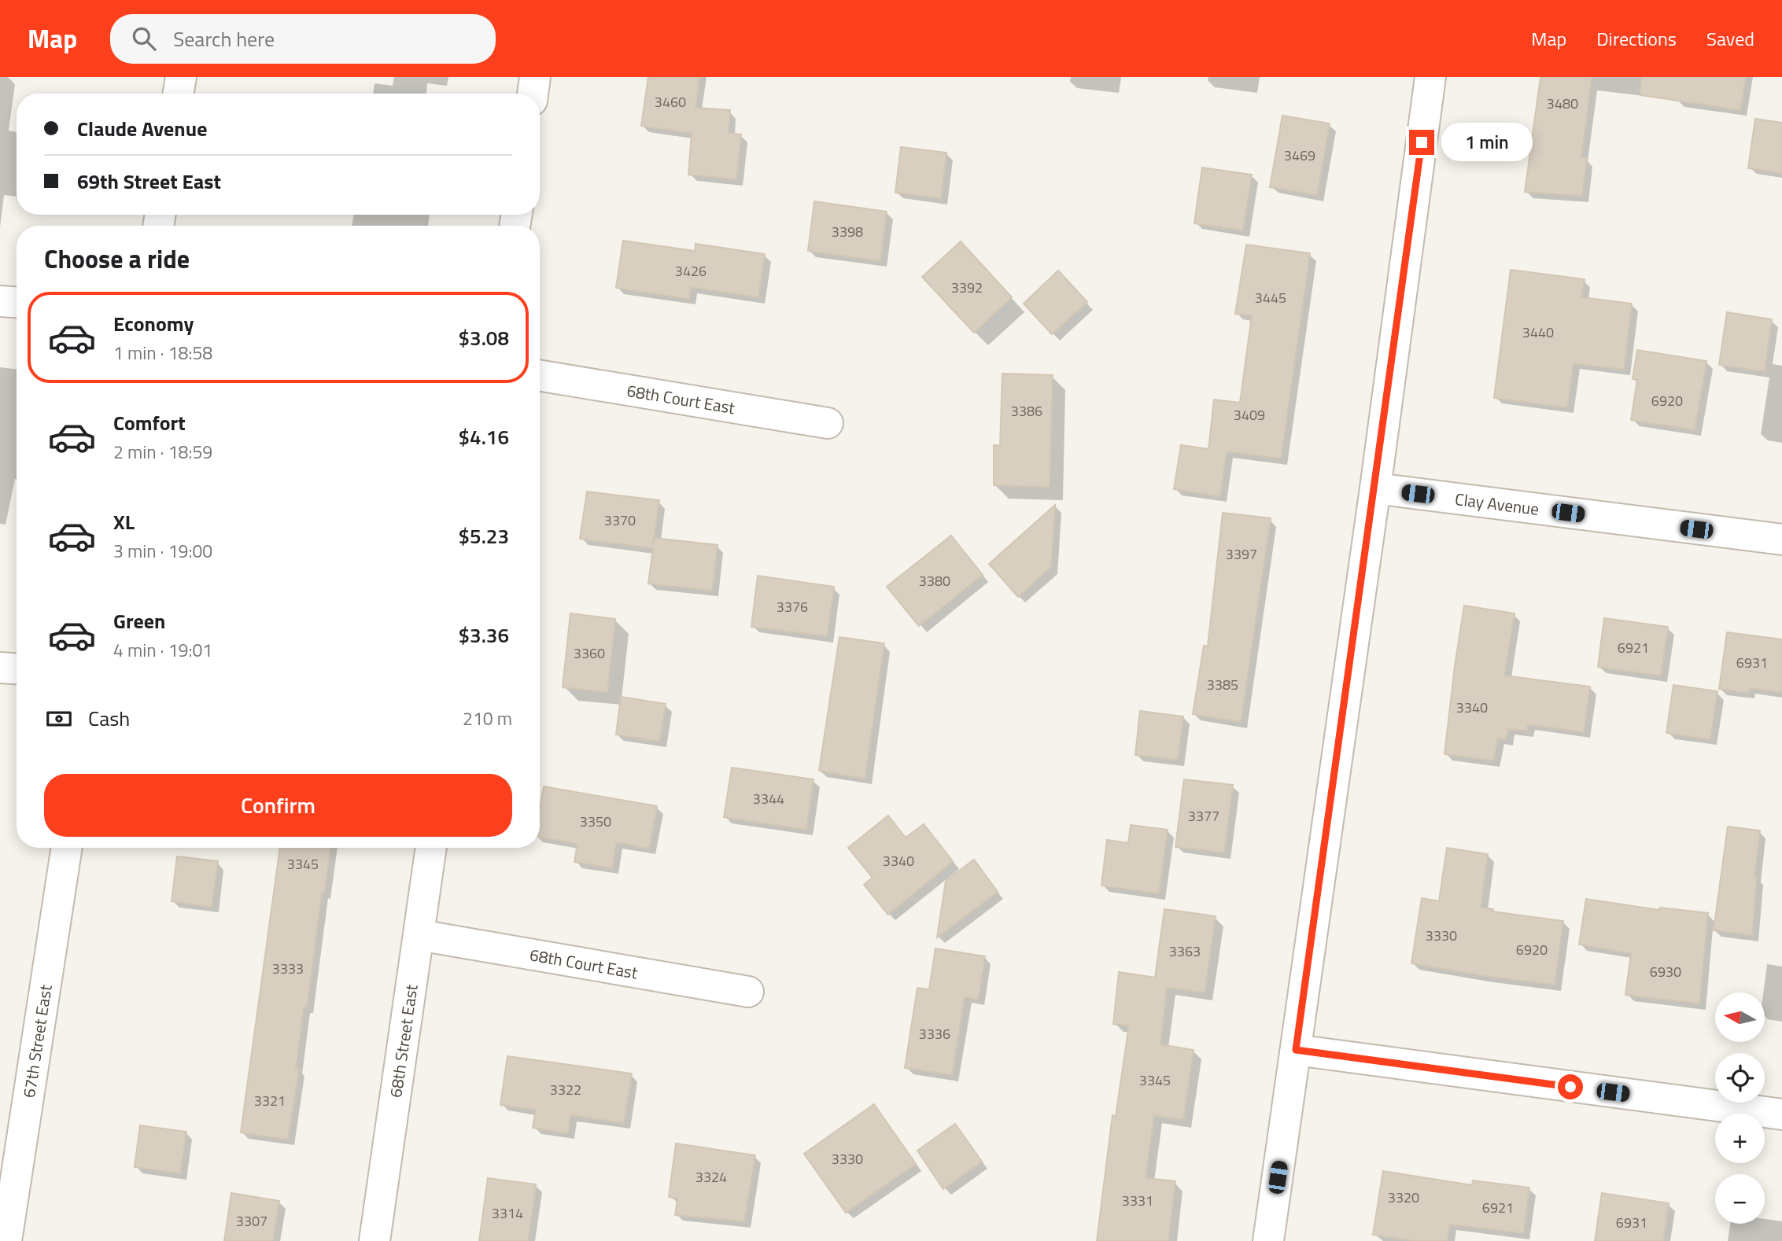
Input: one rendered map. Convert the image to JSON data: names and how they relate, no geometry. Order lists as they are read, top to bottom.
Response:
{
  "streets": {
    "street": [
      "68th Court East",
      "Clay Avenue",
      "67th Street East",
      "68th Street East"
    ]
  },
  "crossings": [
    ["68th Court East", "68th Street East"]
  ],
  "house_numbers": [
    "3460",
    "3480",
    "3469",
    "3398",
    "3426",
    "3392",
    "3445",
    "3440",
    "6920",
    "3386",
    "3409",
    "3370",
    "3397",
    "3380",
    "3376",
    "6921",
    "3360",
    "6931",
    "3385",
    "3340",
    "3344",
    "3377",
    "3350",
    "3340",
    "3345",
    "3330",
    "6920",
    "3363",
    "3333",
    "6930",
    "3336",
    "3345",
    "3322",
    "3321",
    "3330",
    "3324",
    "3320",
    "3331",
    "6921",
    "3314",
    "3307",
    "6931"
  ],
  "north": "left",
  "page": {
    "header": "Map",
    "search": "Search here",
    "nav": ["Map", "Directions", "Saved"],
    "banner": ["Claude Avenue", "69th Street East"],
    "bubble": "1 min",
    "heading": "Choose a ride",
    "list": [
      {
        "name": "Economy",
        "note": "1 min · 18:58",
        "value": "$3.08"
      },
      {
        "name": "Comfort",
        "note": "2 min · 18:59",
        "value": "$4.16"
      },
      {
        "name": "XL",
        "note": "3 min · 19:00",
        "value": "$5.23"
      },
      {
        "name": "Green",
        "note": "4 min · 19:01",
        "value": "$3.36"
      }
    ],
    "pay": ["Cash", "210 m"],
    "buttons": "Confirm",
    "map_buttons": ["+", "−"]
  }
}
